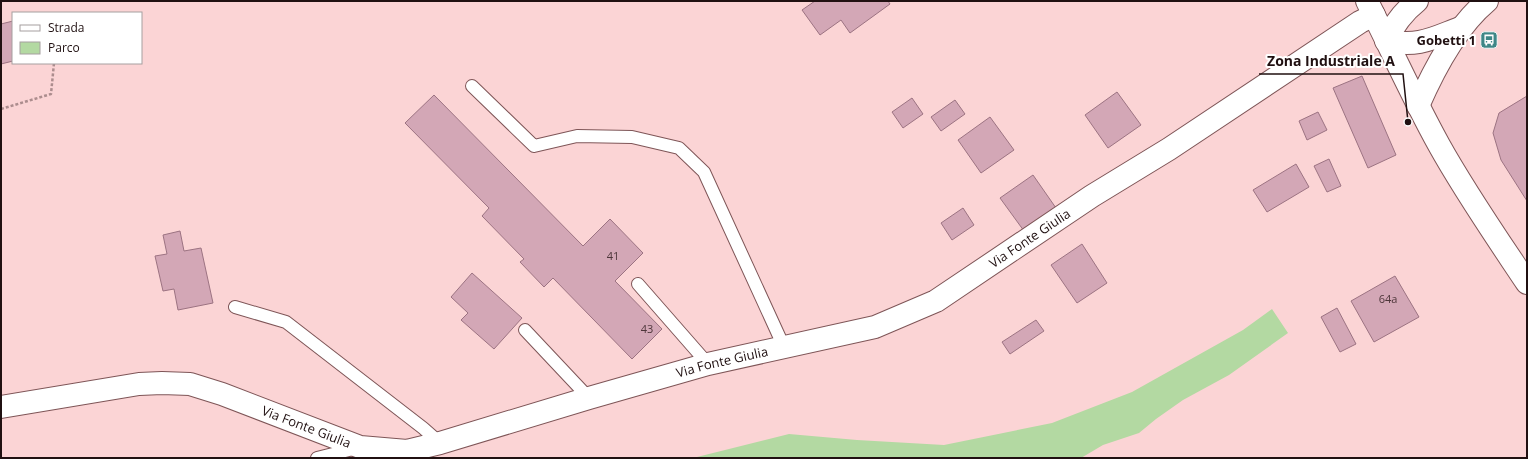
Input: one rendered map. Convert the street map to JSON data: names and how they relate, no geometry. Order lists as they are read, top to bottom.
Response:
{
  "streets": {
    "street": ["Via Fonte Giulia"]
  },
  "places": {
    "bus stop": ["Gobetti 1"],
    "other": ["Zona Industriale A"]
  },
  "house_numbers": ["41", "64a", "43"],
  "legend": ["Strada", "Parco"]
}
